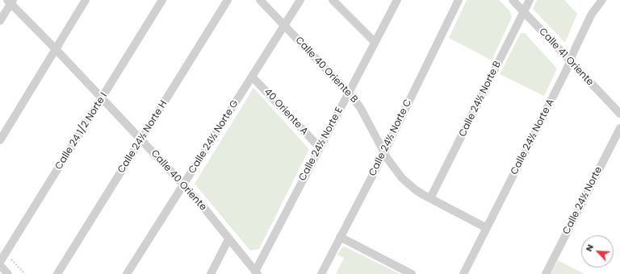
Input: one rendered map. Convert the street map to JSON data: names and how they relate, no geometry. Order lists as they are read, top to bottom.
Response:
{
  "streets": {
    "street": [
      "Calle 41 Oriente",
      "Calle 40 Oriente B",
      "Calle 24½ Norte B",
      "40 Oriente A",
      "Calle 24 1/2 Norte I",
      "Calle 24½ Norte H",
      "Calle 24½ Norte G",
      "Calle 24½ Norte A",
      "Calle 24½ Norte C",
      "Calle 24½ Norte E",
      "Calle 40 Oriente",
      "Calle 24½ Norte"
    ]
  },
  "crossings": [
    ["Calle 41 Oriente", "Calle 24½ Norte B"],
    ["Calle 41 Oriente", "Calle 24½ Norte A"],
    ["Calle 40 Oriente B", "Calle 24½ Norte B"],
    ["Calle 40 Oriente B", "Calle 24½ Norte G"],
    ["Calle 40 Oriente B", "Calle 24½ Norte A"],
    ["Calle 40 Oriente B", "Calle 24½ Norte C"],
    ["Calle 40 Oriente B", "Calle 24½ Norte E"],
    ["40 Oriente A", "Calle 24½ Norte G"],
    ["40 Oriente A", "Calle 24½ Norte E"],
    ["Calle 24 1/2 Norte I", "Calle 40 Oriente"],
    ["Calle 24½ Norte H", "Calle 40 Oriente"],
    ["Calle 24½ Norte G", "Calle 40 Oriente"],
    ["Calle 24½ Norte E", "Calle 40 Oriente"]
  ],
  "north": "top left"
}
